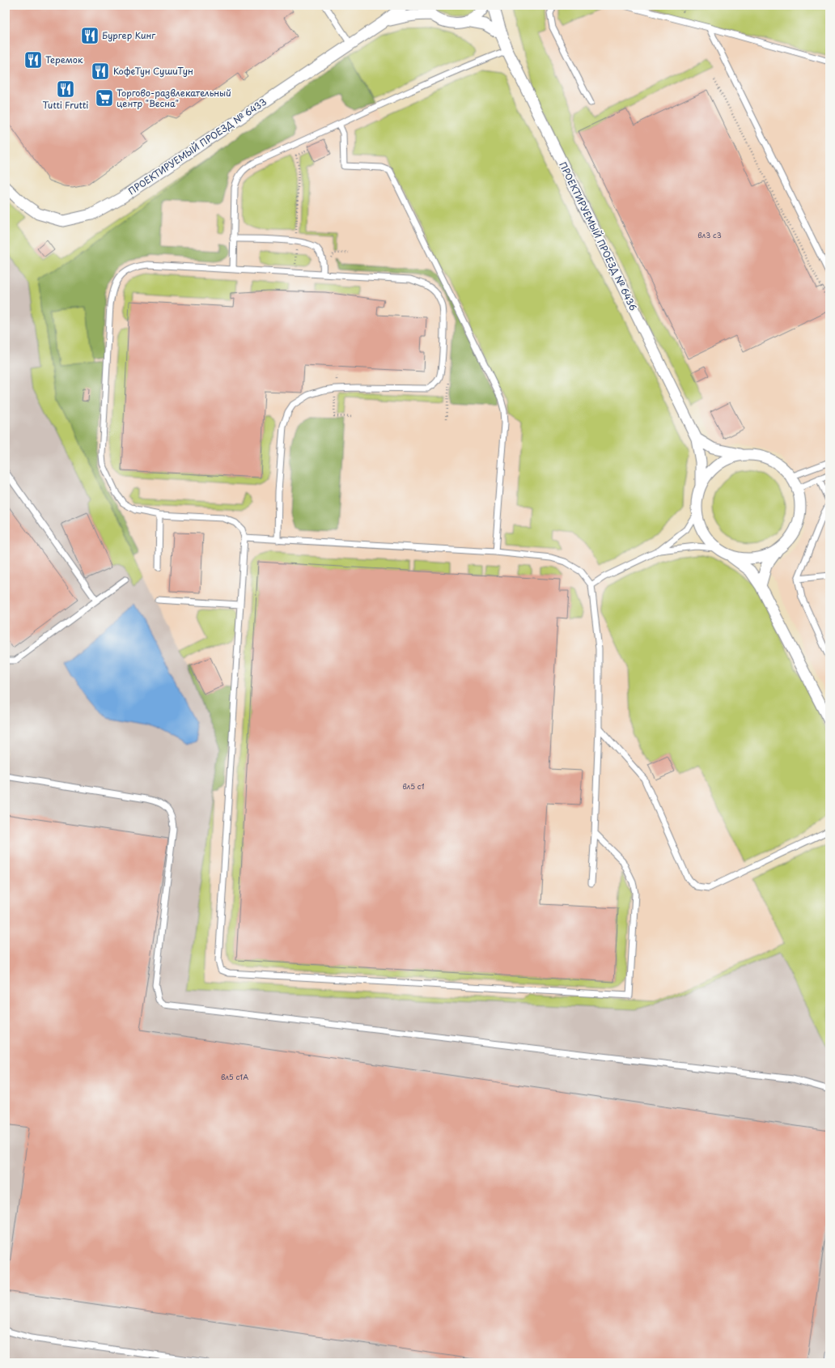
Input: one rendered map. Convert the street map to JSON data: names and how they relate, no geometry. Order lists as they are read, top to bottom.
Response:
{
  "streets": {
    "street": ["ПРОЕКТИРУЕМЫЙ ПРОЕЗД № 6433", "ПРОЕКТИРУЕМЫЙ ПРОЕЗД № 6436"]
  },
  "places": {
    "restaurant": [
      "Бургер Кинг",
      "Теремок",
      "КофеТун СушиТун",
      "Tutti Frutti"
    ],
    "supermarket": ["Торгово-развлекательный центр \"Весна\""]
  },
  "house_numbers": ["вл3 с3", "вл5 с1", "вл5 с1А"]
}
